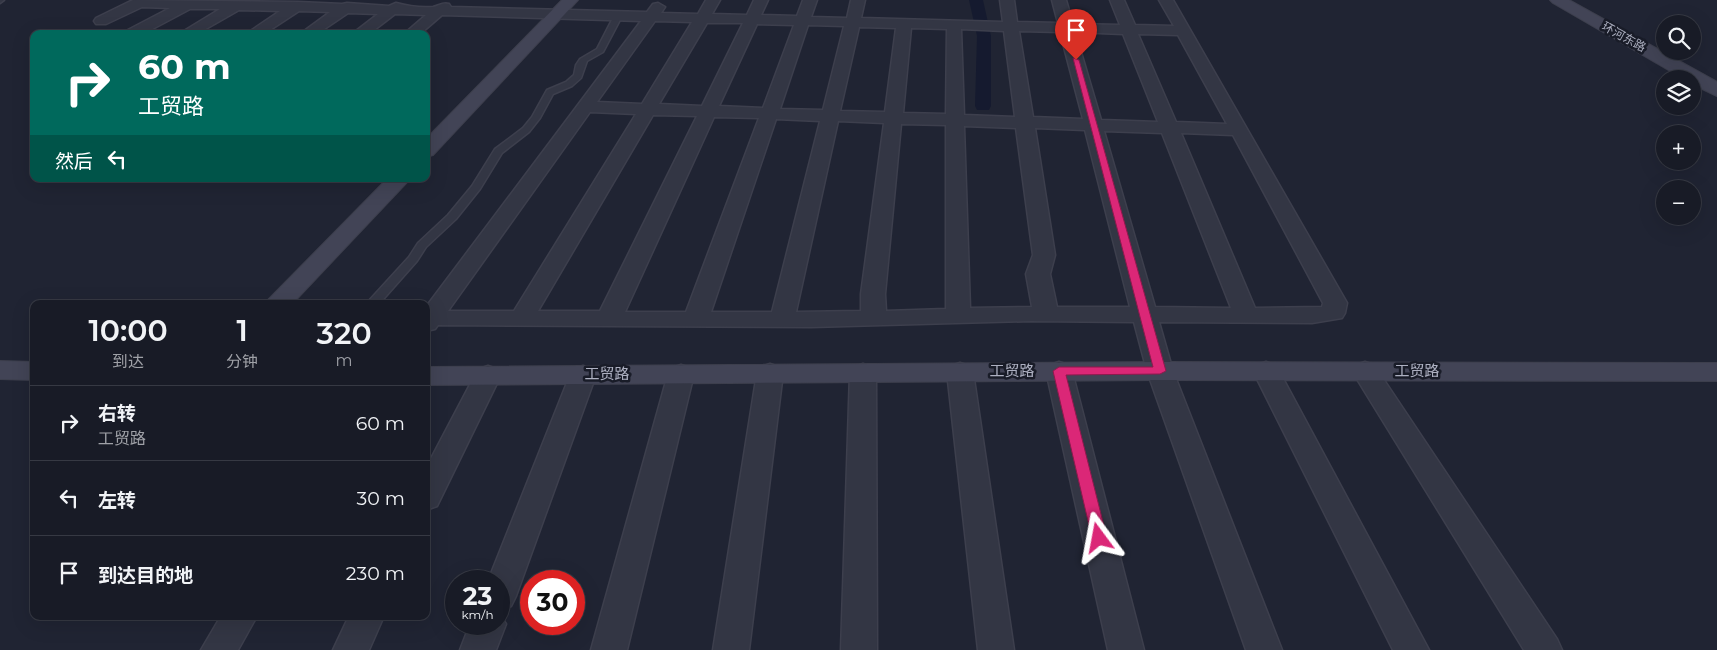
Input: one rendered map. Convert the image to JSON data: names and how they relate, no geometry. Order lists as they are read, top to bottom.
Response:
{
  "streets": {
    "street": ["环河东路", "工贸路"]
  },
  "page": {
    "map_buttons": ["+", "−"],
    "turn": ["60 m", "工贸路"],
    "then": "然后",
    "eta": [
      "10:00",
      "到达",
      "1",
      "分钟",
      "320",
      "m"
    ],
    "list": [
      {
        "name": "右转",
        "note": "工贸路",
        "value": "60 m"
      },
      {
        "name": "左转",
        "value": "30 m"
      },
      {
        "name": "到达目的地",
        "value": "230 m"
      }
    ],
    "speed": "23 km/h",
    "limit": "30"
  }
}
